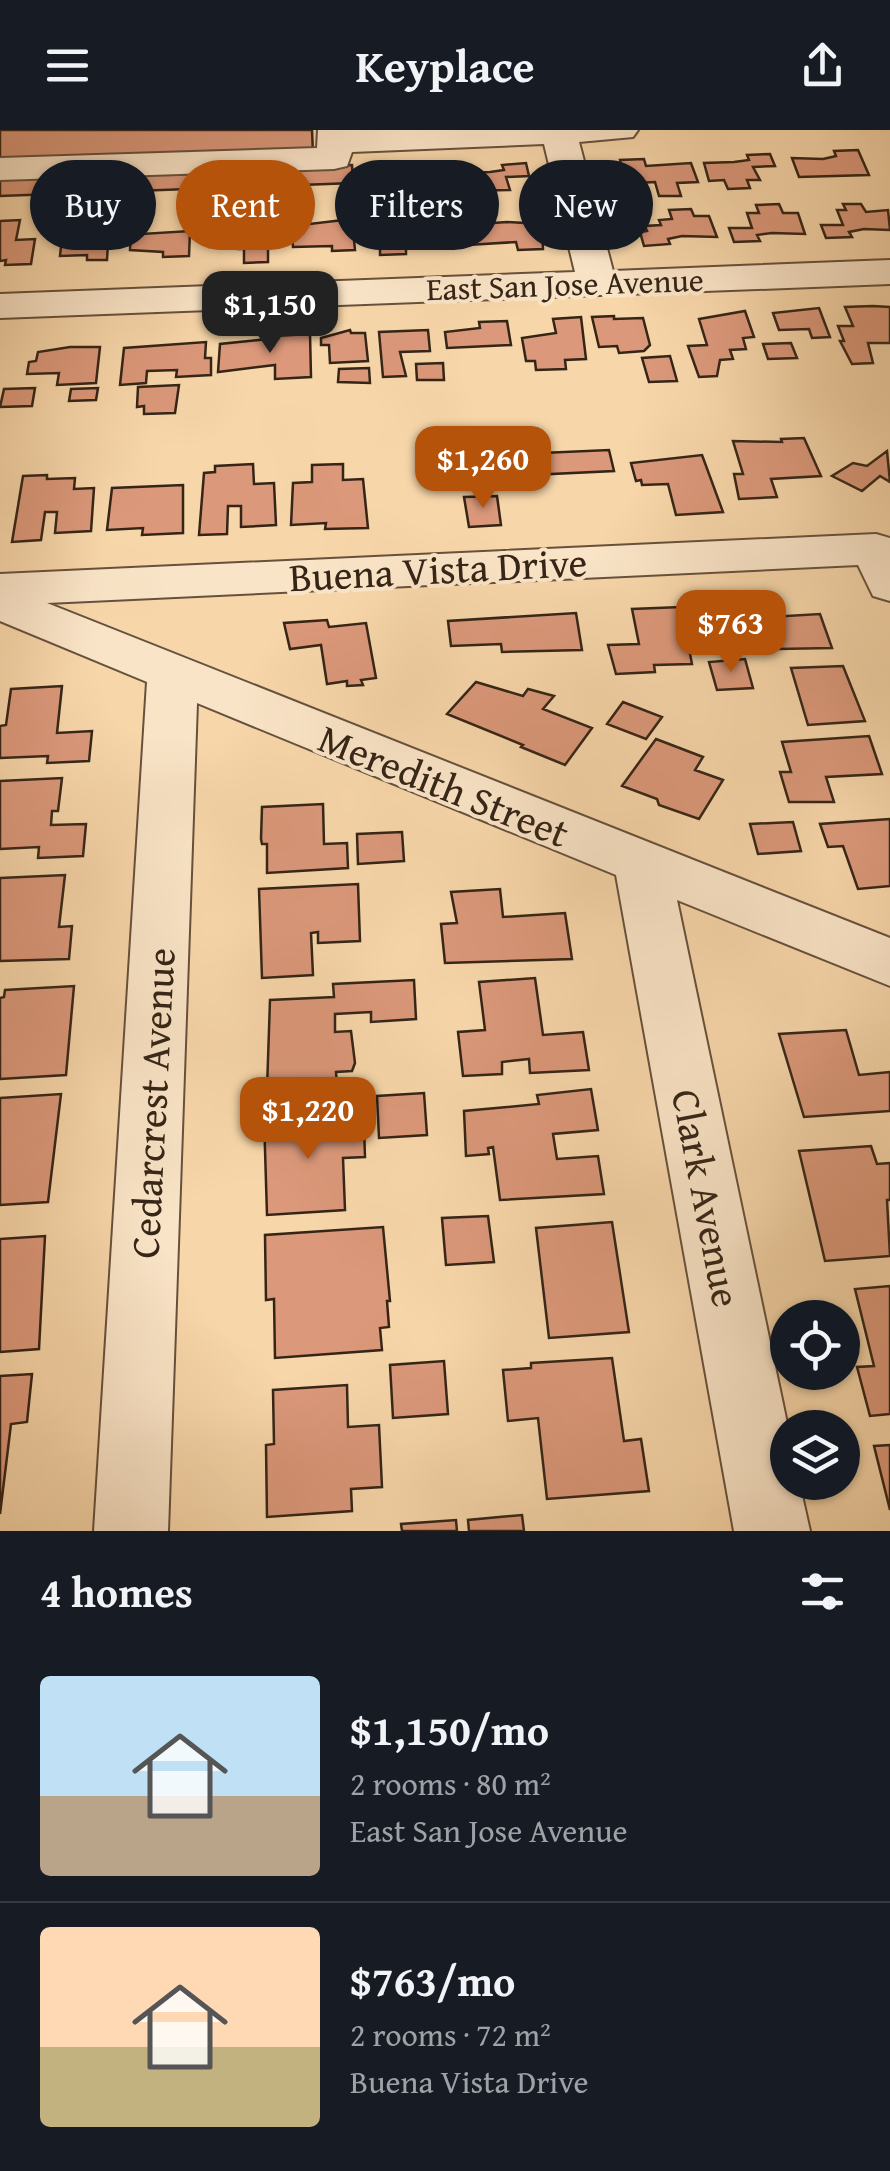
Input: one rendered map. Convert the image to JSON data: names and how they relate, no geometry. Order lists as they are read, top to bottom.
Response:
{
  "streets": {
    "street": [
      "East San Jose Avenue",
      "Buena Vista Drive",
      "Meredith Street",
      "Cedarcrest Avenue",
      "Clark Avenue"
    ]
  },
  "crossings": [
    ["Meredith Street", "Cedarcrest Avenue"],
    ["Meredith Street", "Clark Avenue"]
  ],
  "page": {
    "header": "Keyplace",
    "chip": [
      "Buy",
      "Rent",
      "Filters",
      "New"
    ],
    "price": [
      "$1,150",
      "$1,260",
      "$763",
      "$1,220"
    ],
    "heading": "4 homes",
    "list": [
      {
        "name": "$1,150/mo",
        "note": "2 rooms · 80 m² · East San Jose Avenue"
      },
      {
        "name": "$763/mo",
        "note": "2 rooms · 72 m² · Buena Vista Drive"
      }
    ]
  }
}
